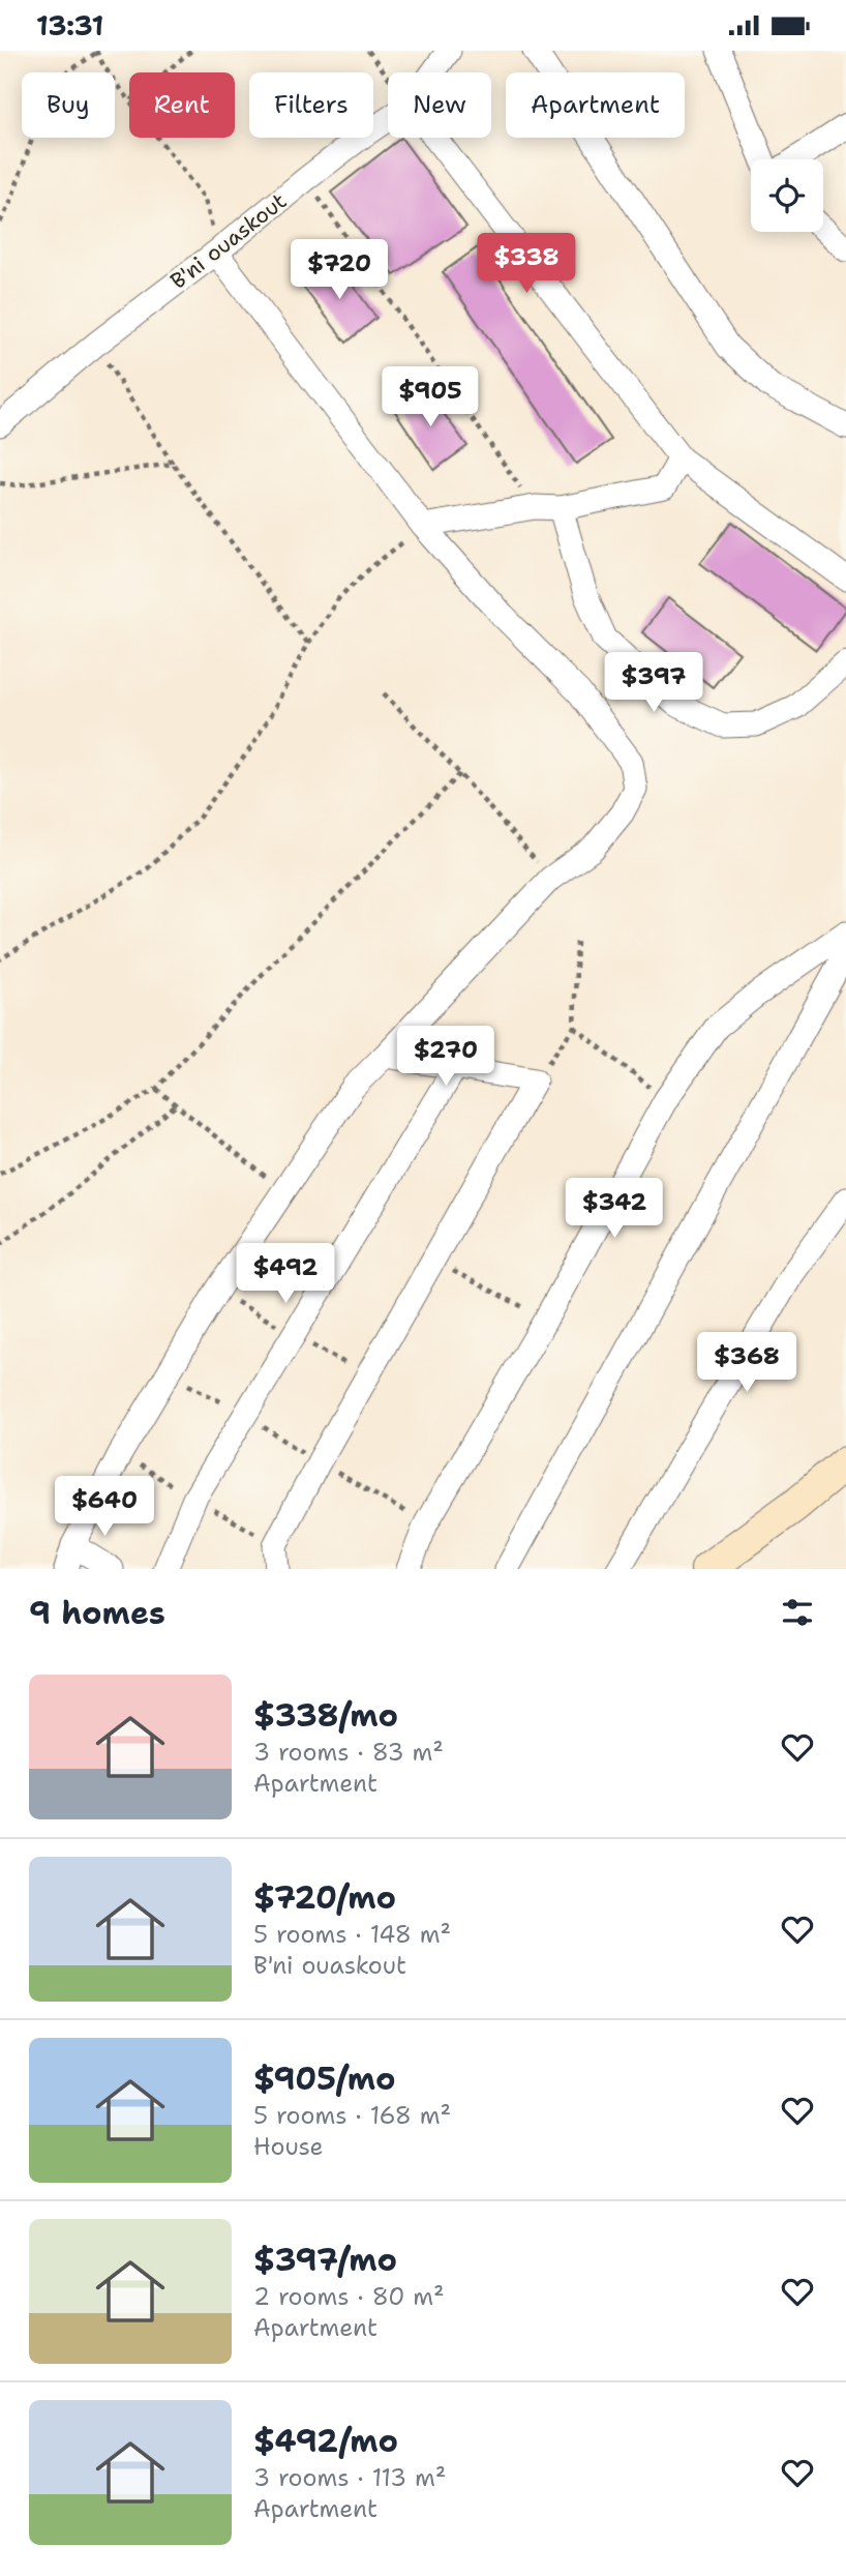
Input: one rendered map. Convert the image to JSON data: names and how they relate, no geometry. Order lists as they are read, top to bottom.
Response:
{
  "streets": {
    "street": ["B'ni ouaskout"]
  },
  "page": {
    "status": "13:31",
    "chip": [
      "Buy",
      "Rent",
      "Filters",
      "New",
      "Apartment"
    ],
    "price": [
      "$338",
      "$720",
      "$905",
      "$397",
      "$270",
      "$342",
      "$492",
      "$368",
      "$640"
    ],
    "heading": "9 homes",
    "list": [
      {
        "name": "$338/mo",
        "note": "3 rooms · 83 m² · Apartment"
      },
      {
        "name": "$720/mo",
        "note": "5 rooms · 148 m² · B'ni ouaskout"
      },
      {
        "name": "$905/mo",
        "note": "5 rooms · 168 m² · House"
      },
      {
        "name": "$397/mo",
        "note": "2 rooms · 80 m² · Apartment"
      },
      {
        "name": "$492/mo",
        "note": "3 rooms · 113 m² · Apartment"
      }
    ]
  }
}
